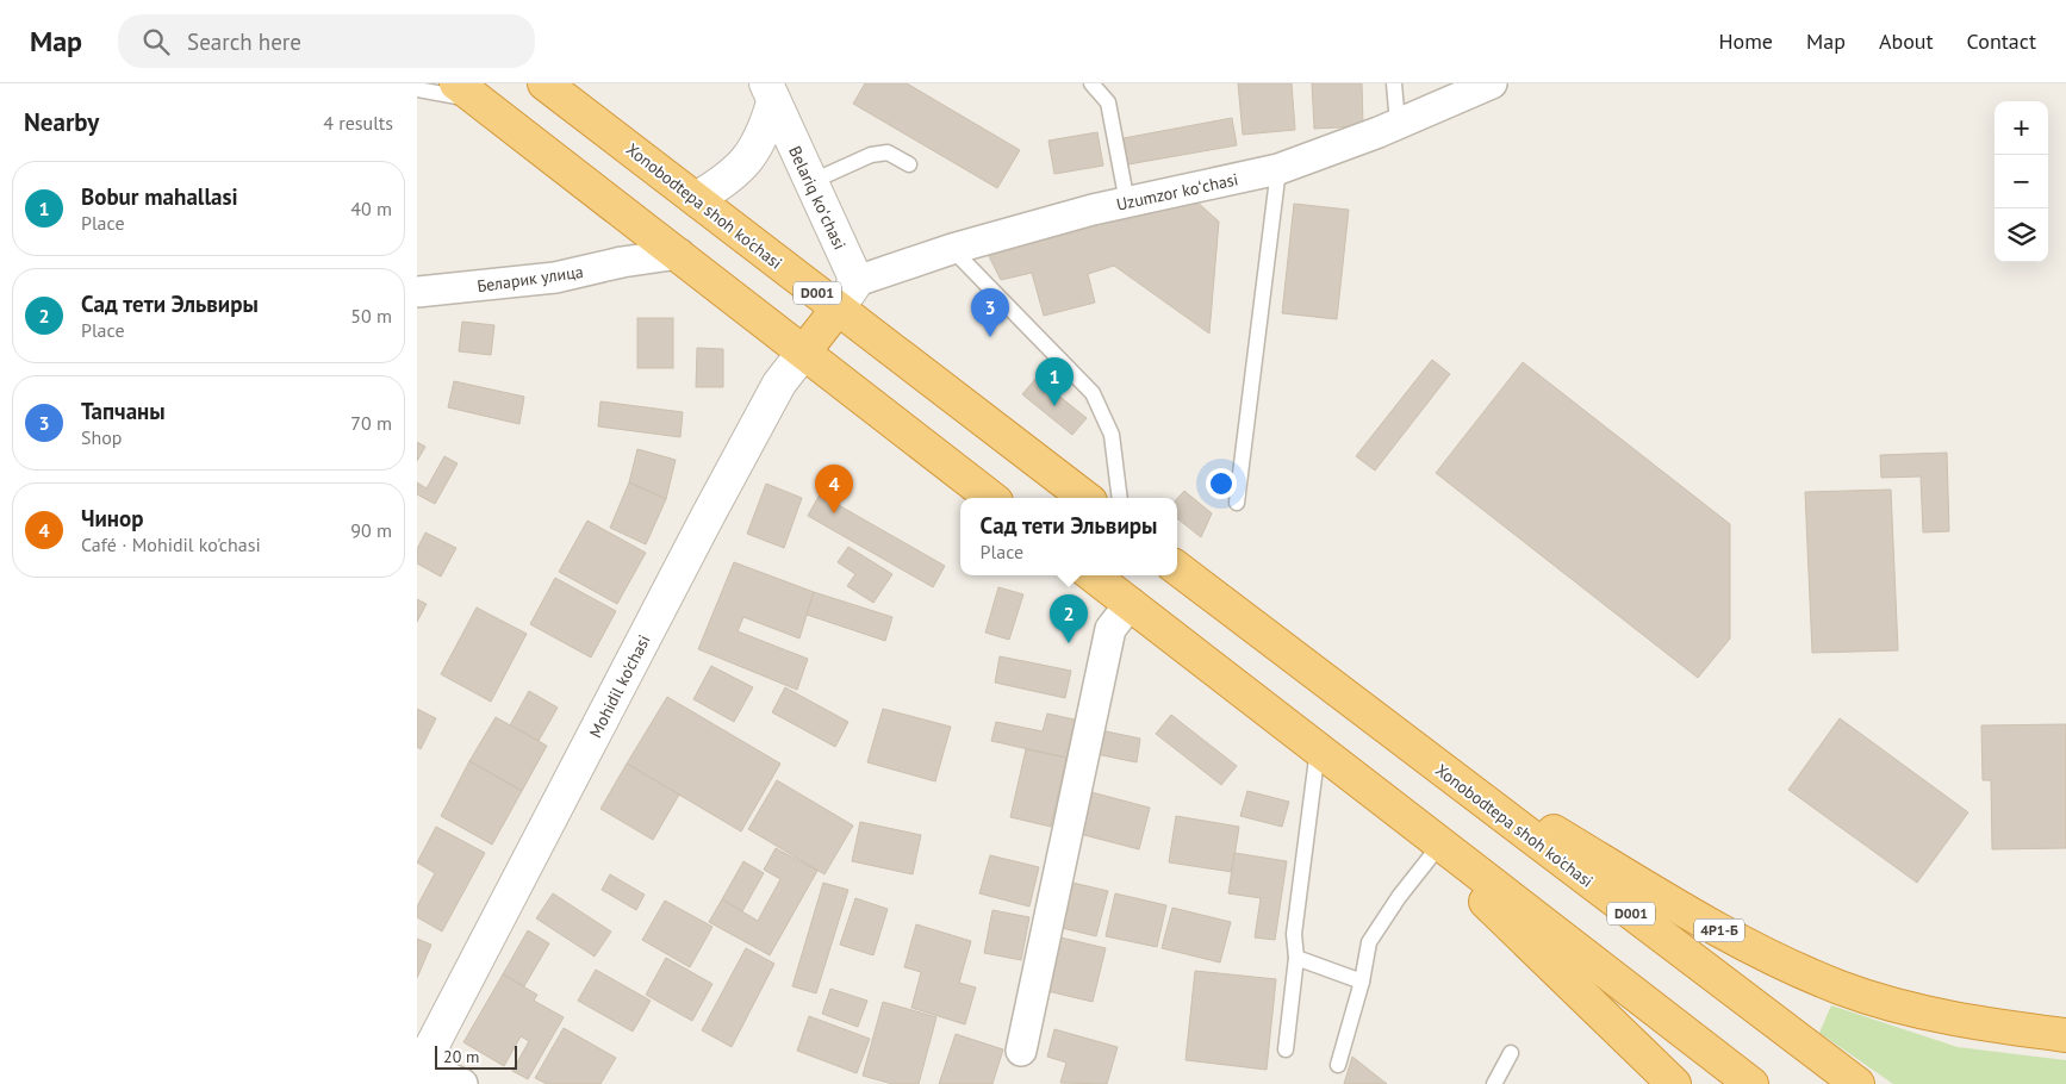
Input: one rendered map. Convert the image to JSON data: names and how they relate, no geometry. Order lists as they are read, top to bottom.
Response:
{
  "streets": {
    "highway": [
      "Xonobodtepa shoh ko'chasi",
      "D001",
      "Mohidil ko'chasi",
      "4Р1-Б"
    ],
    "street": ["Uzumzor koʻchasi", "Belariq koʻchasi", "Беларик улица"]
  },
  "crossings": [
    ["Uzumzor koʻchasi", "Belariq koʻchasi"],
    ["Xonobodtepa shoh ko'chasi", "Mohidil ko'chasi"],
    ["Xonobodtepa shoh ko'chasi", "4Р1-Б"]
  ],
  "scale_bar": "20 m",
  "page": {
    "header": "Map",
    "search": "Search here",
    "nav": [
      "Home",
      "Map",
      "About",
      "Contact"
    ],
    "heading": ["Nearby", "4 results"],
    "map_buttons": ["+", "−"],
    "list": [
      {
        "mark": "1",
        "name": "Bobur mahallasi",
        "note": "Place",
        "value": "40 m"
      },
      {
        "mark": "2",
        "name": "Сад тети Эльвиры",
        "note": "Place",
        "value": "50 m"
      },
      {
        "mark": "3",
        "name": "Тапчаны",
        "note": "Shop",
        "value": "70 m"
      },
      {
        "mark": "4",
        "name": "Чинор",
        "note": "Café · Mohidil ko'chasi",
        "value": "90 m"
      }
    ],
    "pins": [
      "3",
      "1",
      "4",
      "2"
    ],
    "popup": ["Сад тети Эльвиры", "Place"],
    "scale": "20 m"
  }
}
